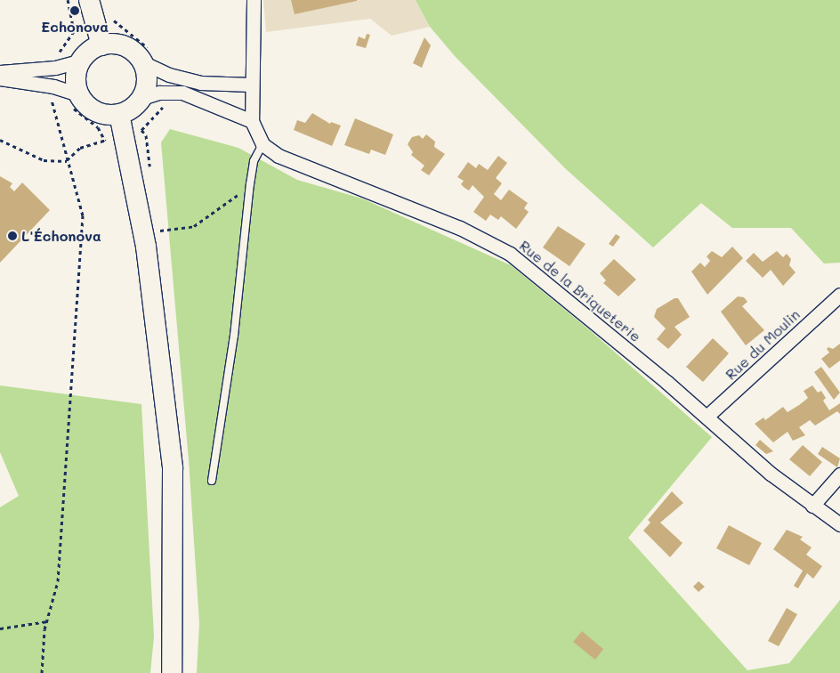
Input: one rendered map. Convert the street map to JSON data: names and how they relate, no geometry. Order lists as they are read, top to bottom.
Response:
{
  "streets": {
    "street": ["Rue de la Briqueterie", "Rue du Moulin"]
  },
  "crossings": [
    ["Rue de la Briqueterie", "Rue du Moulin"]
  ],
  "places": ["Echonova", "L'Échonova"]
}
